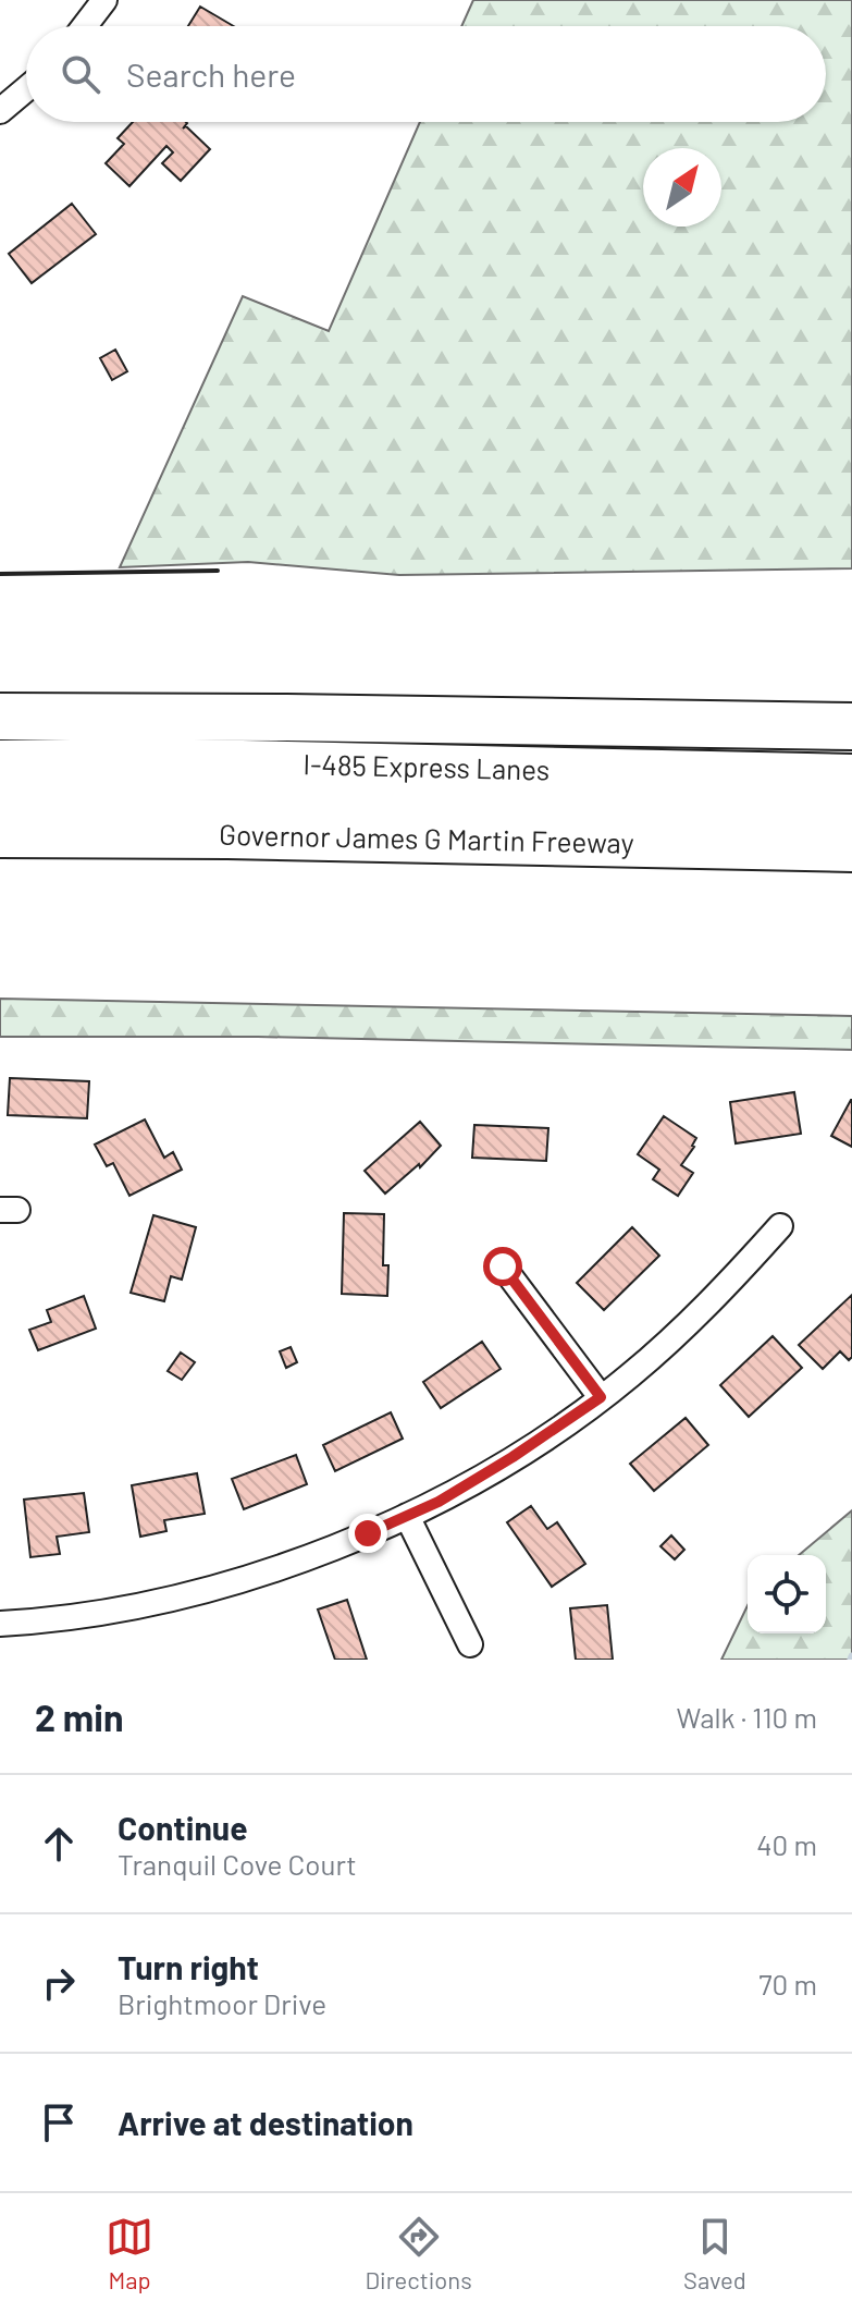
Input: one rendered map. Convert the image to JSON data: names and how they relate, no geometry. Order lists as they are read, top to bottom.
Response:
{
  "streets": {
    "highway": ["I-485 Express Lanes", "Governor James G Martin Freeway"]
  },
  "north": "top right",
  "page": {
    "search": "Search here",
    "heading": ["2 min", "Walk · 110 m"],
    "list": [
      ["Continue", "Tranquil Cove Court", "40 m"],
      ["Turn right", "Brightmoor Drive", "70 m"],
      "Arrive at destination"
    ],
    "nav": ["Map", "Directions", "Saved"]
  }
}
